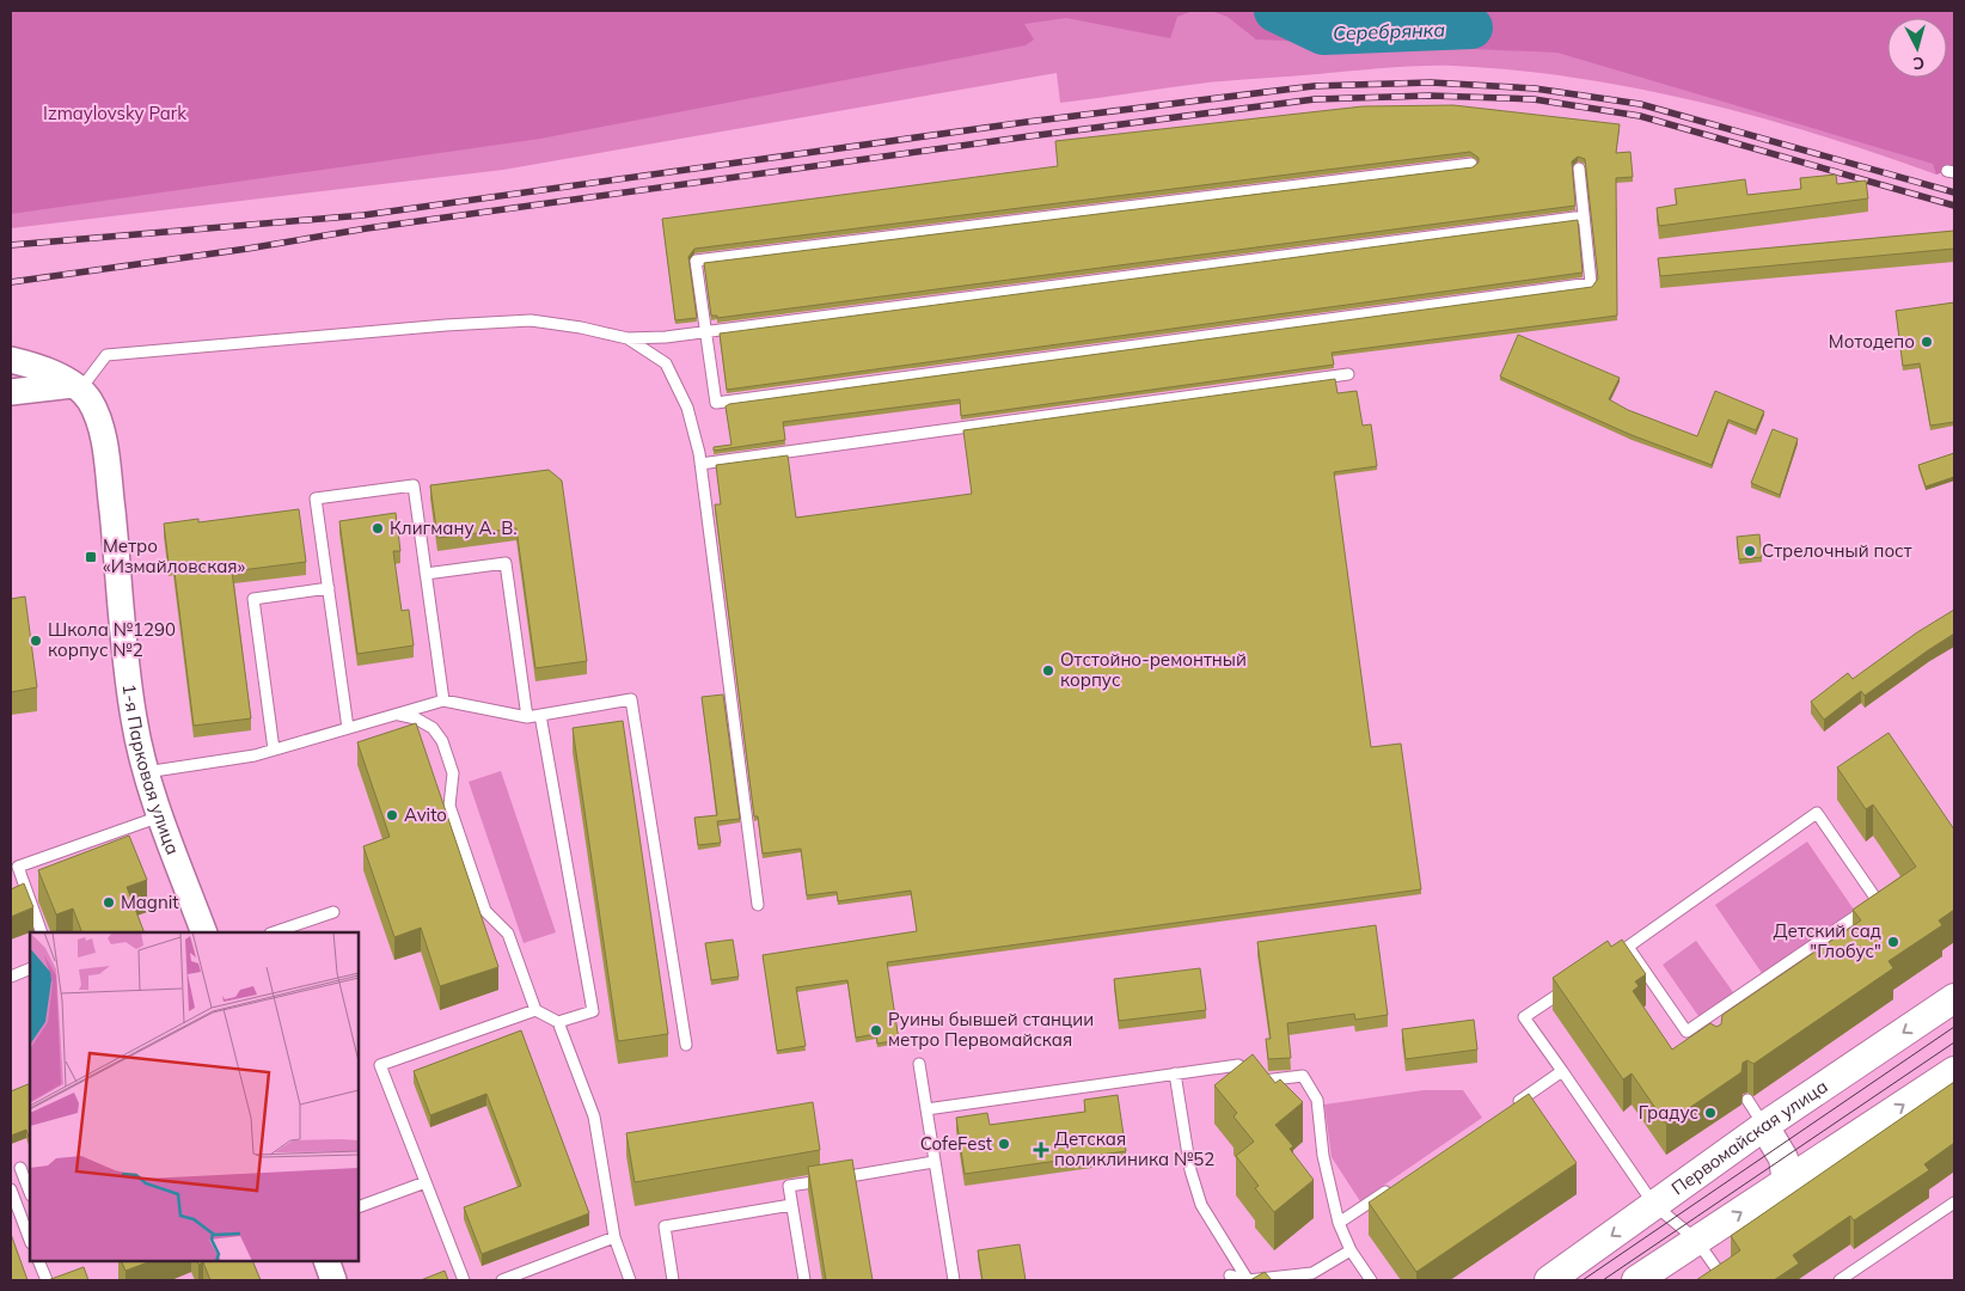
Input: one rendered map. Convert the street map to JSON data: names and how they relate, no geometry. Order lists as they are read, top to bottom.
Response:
{
  "streets": {
    "main road": ["Первомайская улица"],
    "street": ["1-я Парковая улица"]
  },
  "water": ["Серебрянка"],
  "parks": ["Izmaylovsky Park"],
  "places": {
    "other": [
      "Мотодепо",
      "Клигману А. В.",
      "Стрелочный пост",
      "Школа №1290 корпус №2",
      "Отстойно-ремонтный корпус",
      "Avito",
      "Magnit",
      "Детский сад \"Глобус\"",
      "Руины бывшей станции метро Первомайская",
      "Градус",
      "CofeFest"
    ],
    "transit": ["Метро «Измайловская»"],
    "health": ["Детская поликлиника №52"]
  },
  "north": "bottom"
}
